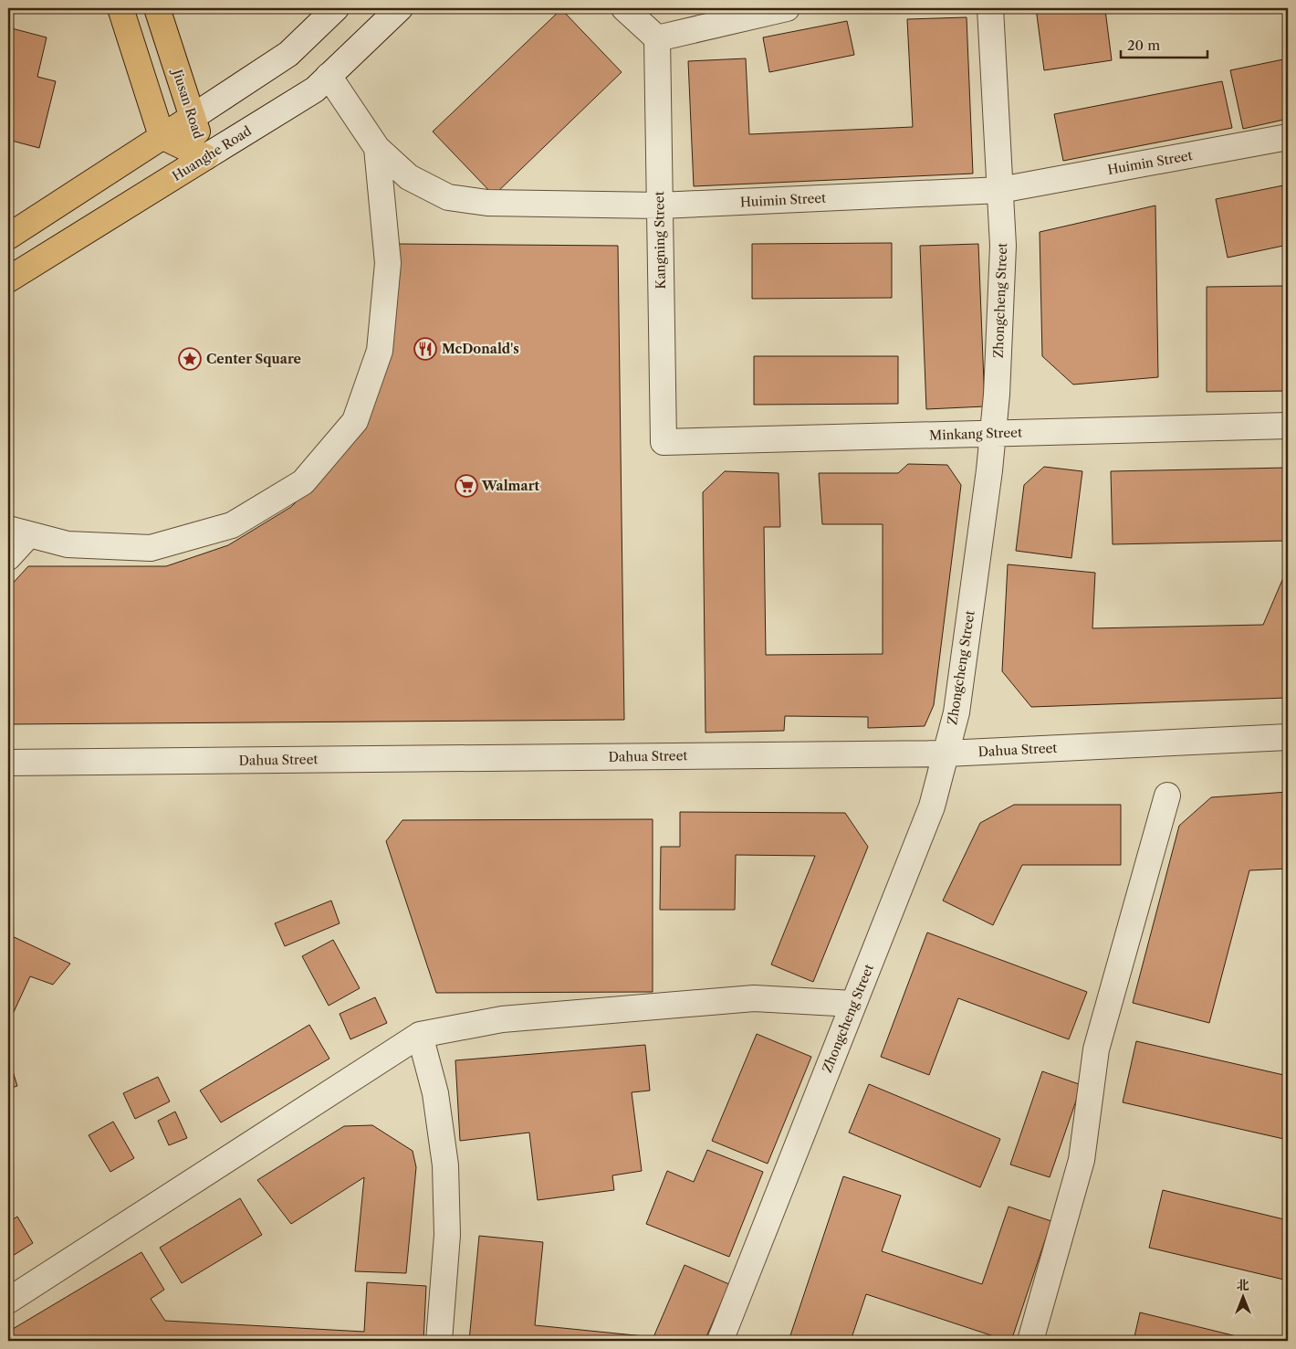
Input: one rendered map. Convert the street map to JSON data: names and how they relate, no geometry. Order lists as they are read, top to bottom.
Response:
{
  "streets": {
    "highway": ["Jiusan Road", "Huanghe Road"],
    "street": [
      "Huimin Street",
      "Kangning Street",
      "Zhongcheng Street",
      "Minkang Street",
      "Dahua Street"
    ]
  },
  "crossings": [
    ["Jiusan Road", "Huanghe Road"],
    ["Huanghe Road", "Huimin Street"],
    ["Huimin Street", "Kangning Street"],
    ["Huimin Street", "Zhongcheng Street"],
    ["Kangning Street", "Minkang Street"],
    ["Zhongcheng Street", "Minkang Street"],
    ["Zhongcheng Street", "Dahua Street"]
  ],
  "places": {
    "restaurant": ["McDonald's"],
    "place": ["Center Square"],
    "supermarket": ["Walmart"]
  },
  "scale_bar": "20 m",
  "north": "top"
}
